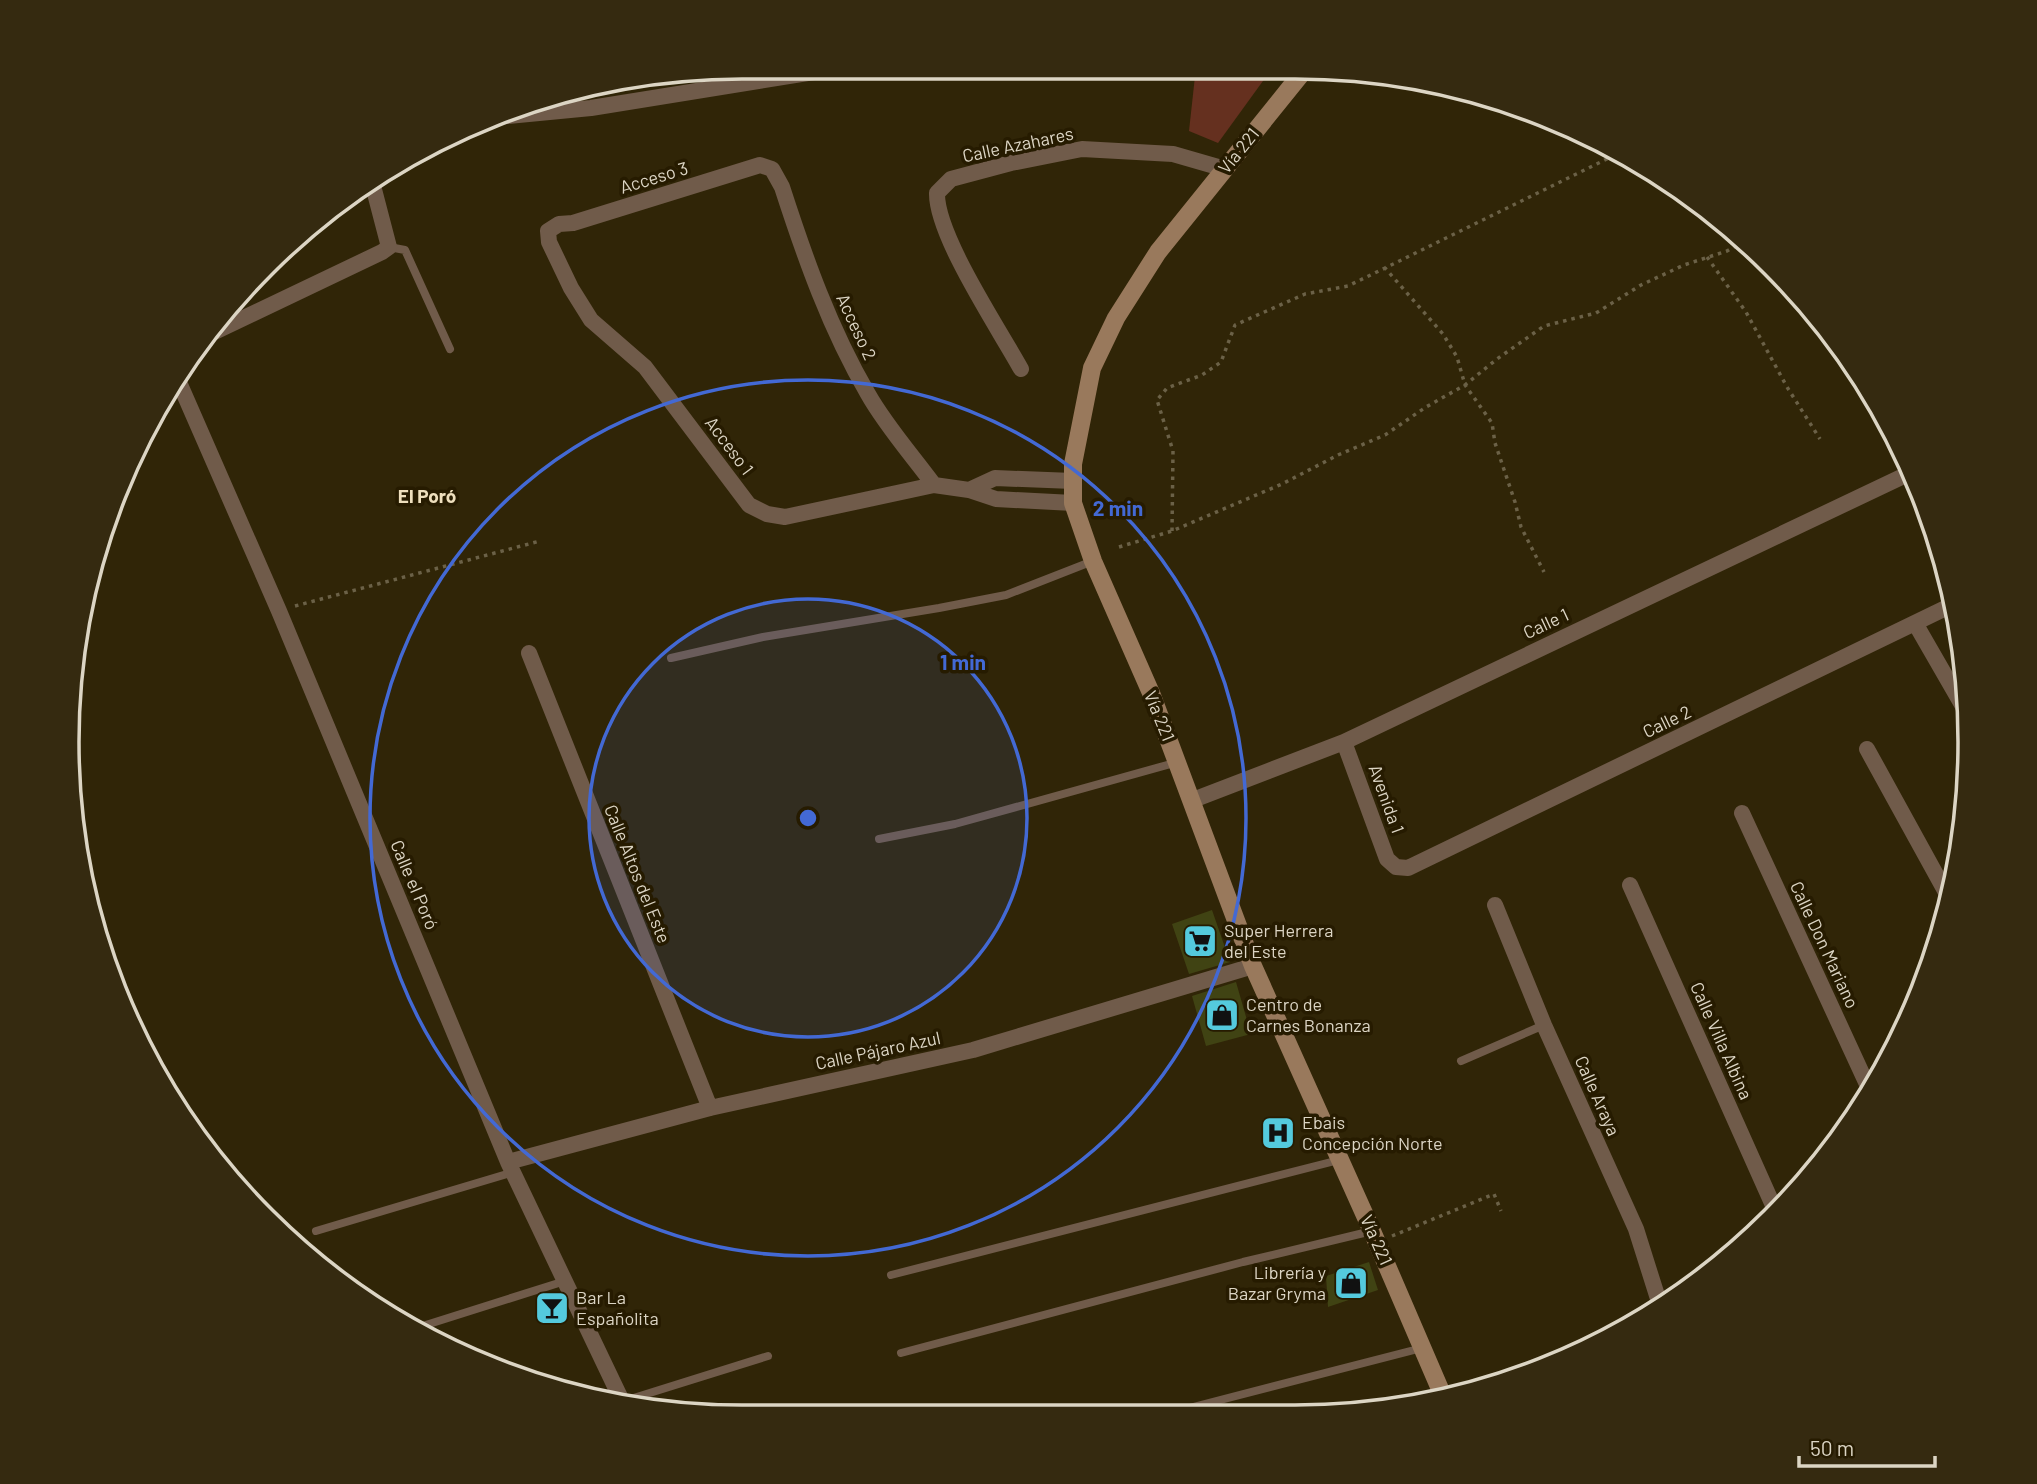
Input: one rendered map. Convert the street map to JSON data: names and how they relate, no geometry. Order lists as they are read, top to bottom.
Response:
{
  "streets": {
    "main road": ["Vía 221"],
    "street": [
      "Calle Azahares",
      "Acceso 3",
      "Acceso 2",
      "Acceso 1",
      "Calle 1",
      "Calle 2",
      "Avenida 1",
      "Calle Altos del Este",
      "Calle el Poró",
      "Calle Don Mariano",
      "Calle Villa Albina",
      "Calle Pájaro Azul",
      "Calle Araya"
    ]
  },
  "crossings": [
    ["Calle Azahares", "Vía 221"],
    ["Vía 221", "Acceso 1"],
    ["Vía 221", "Calle 1"],
    ["Vía 221", "Calle Pájaro Azul"],
    ["Acceso 3", "Acceso 2"],
    ["Acceso 3", "Acceso 1"],
    ["Acceso 2", "Acceso 1"],
    ["Calle 1", "Avenida 1"],
    ["Calle 2", "Avenida 1"],
    ["Calle Altos del Este", "Calle Pájaro Azul"],
    ["Calle el Poró", "Calle Pájaro Azul"]
  ],
  "districts": ["El Poró"],
  "places": {
    "supermarket": ["Super Herrera del Este"],
    "shop": ["Centro de Carnes Bonanza", "Librería y Bazar Gryma"],
    "hospital": ["Ebais Concepción Norte"],
    "bar": ["Bar La Españolita"]
  },
  "scale_bar": "50 m",
  "rings": ["2 min", "1 min"]
}
